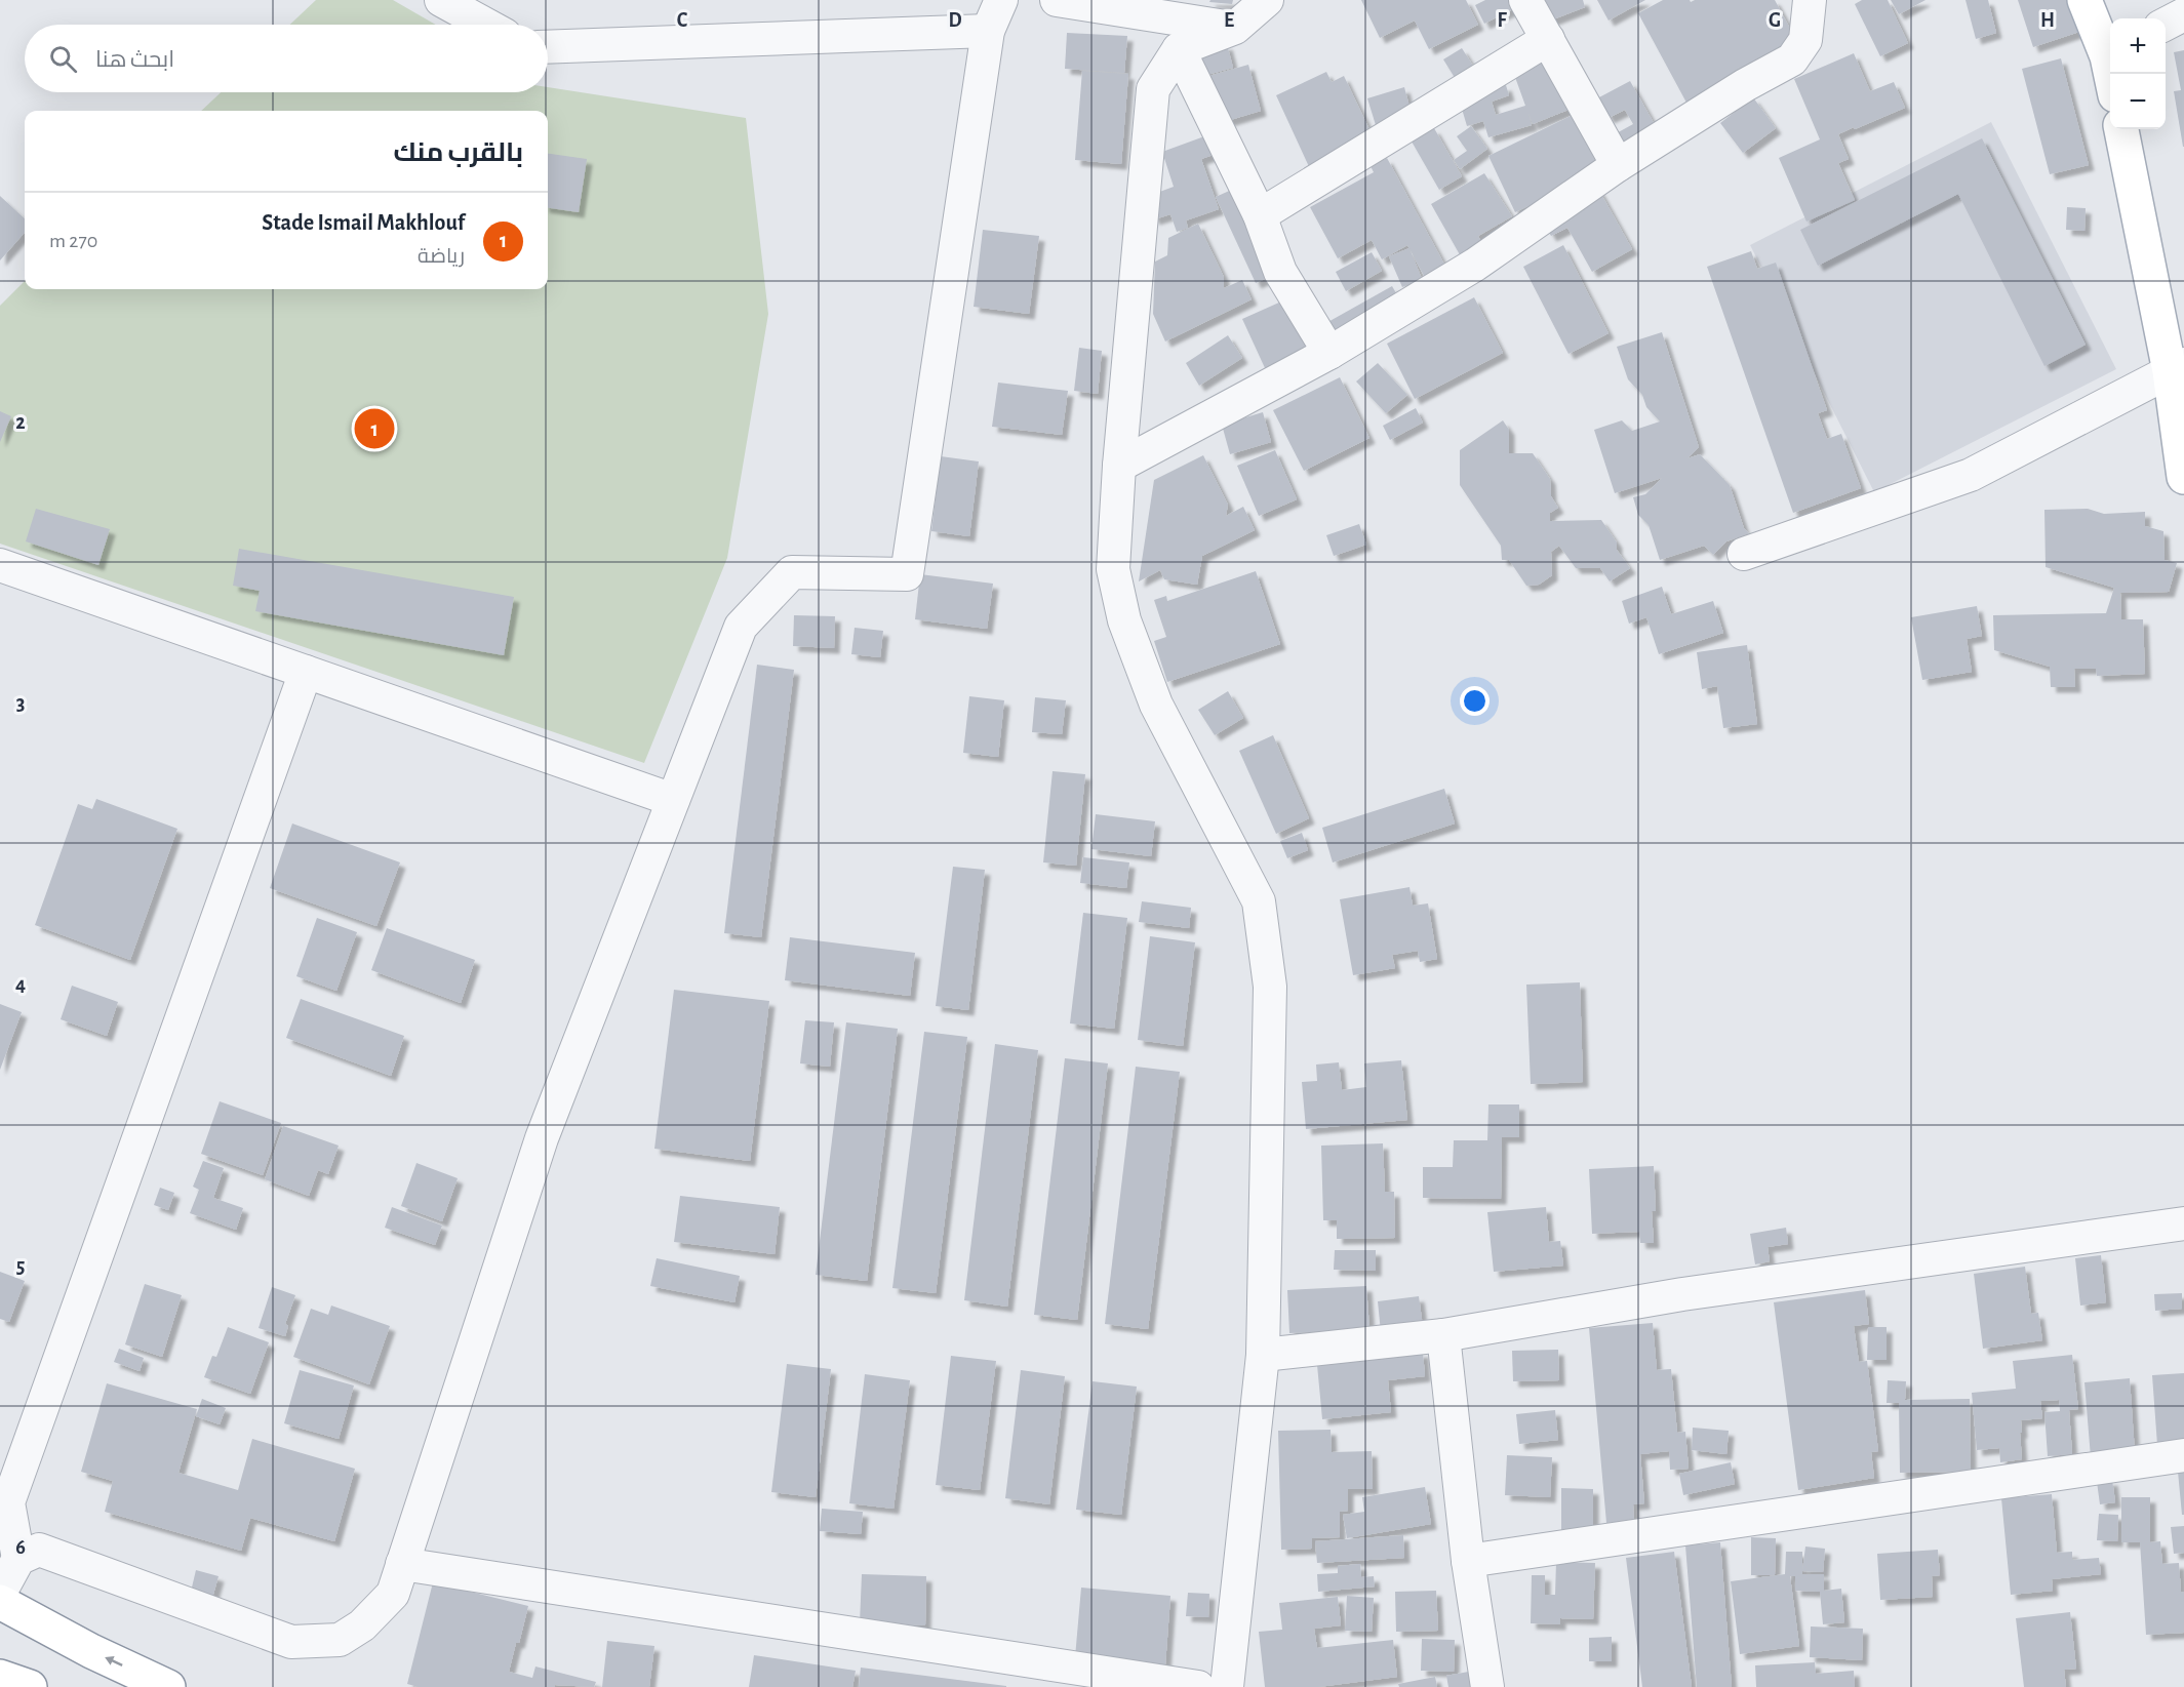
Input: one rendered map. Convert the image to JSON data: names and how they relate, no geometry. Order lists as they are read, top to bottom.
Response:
{
  "page": {
    "map_buttons": ["+", "−"],
    "search": "ابحث هنا",
    "heading": "بالقرب منك",
    "list": [
      {
        "mark": "1",
        "name": "Stade Ismail Makhlouf",
        "note": "رياضة",
        "value": "270 m"
      }
    ],
    "pins": "1"
  },
  "grid": {
    "columns": [
      "C",
      "D",
      "E",
      "F",
      "G",
      "H"
    ],
    "rows": [
      "2",
      "3",
      "4",
      "5",
      "6"
    ]
  }
}
